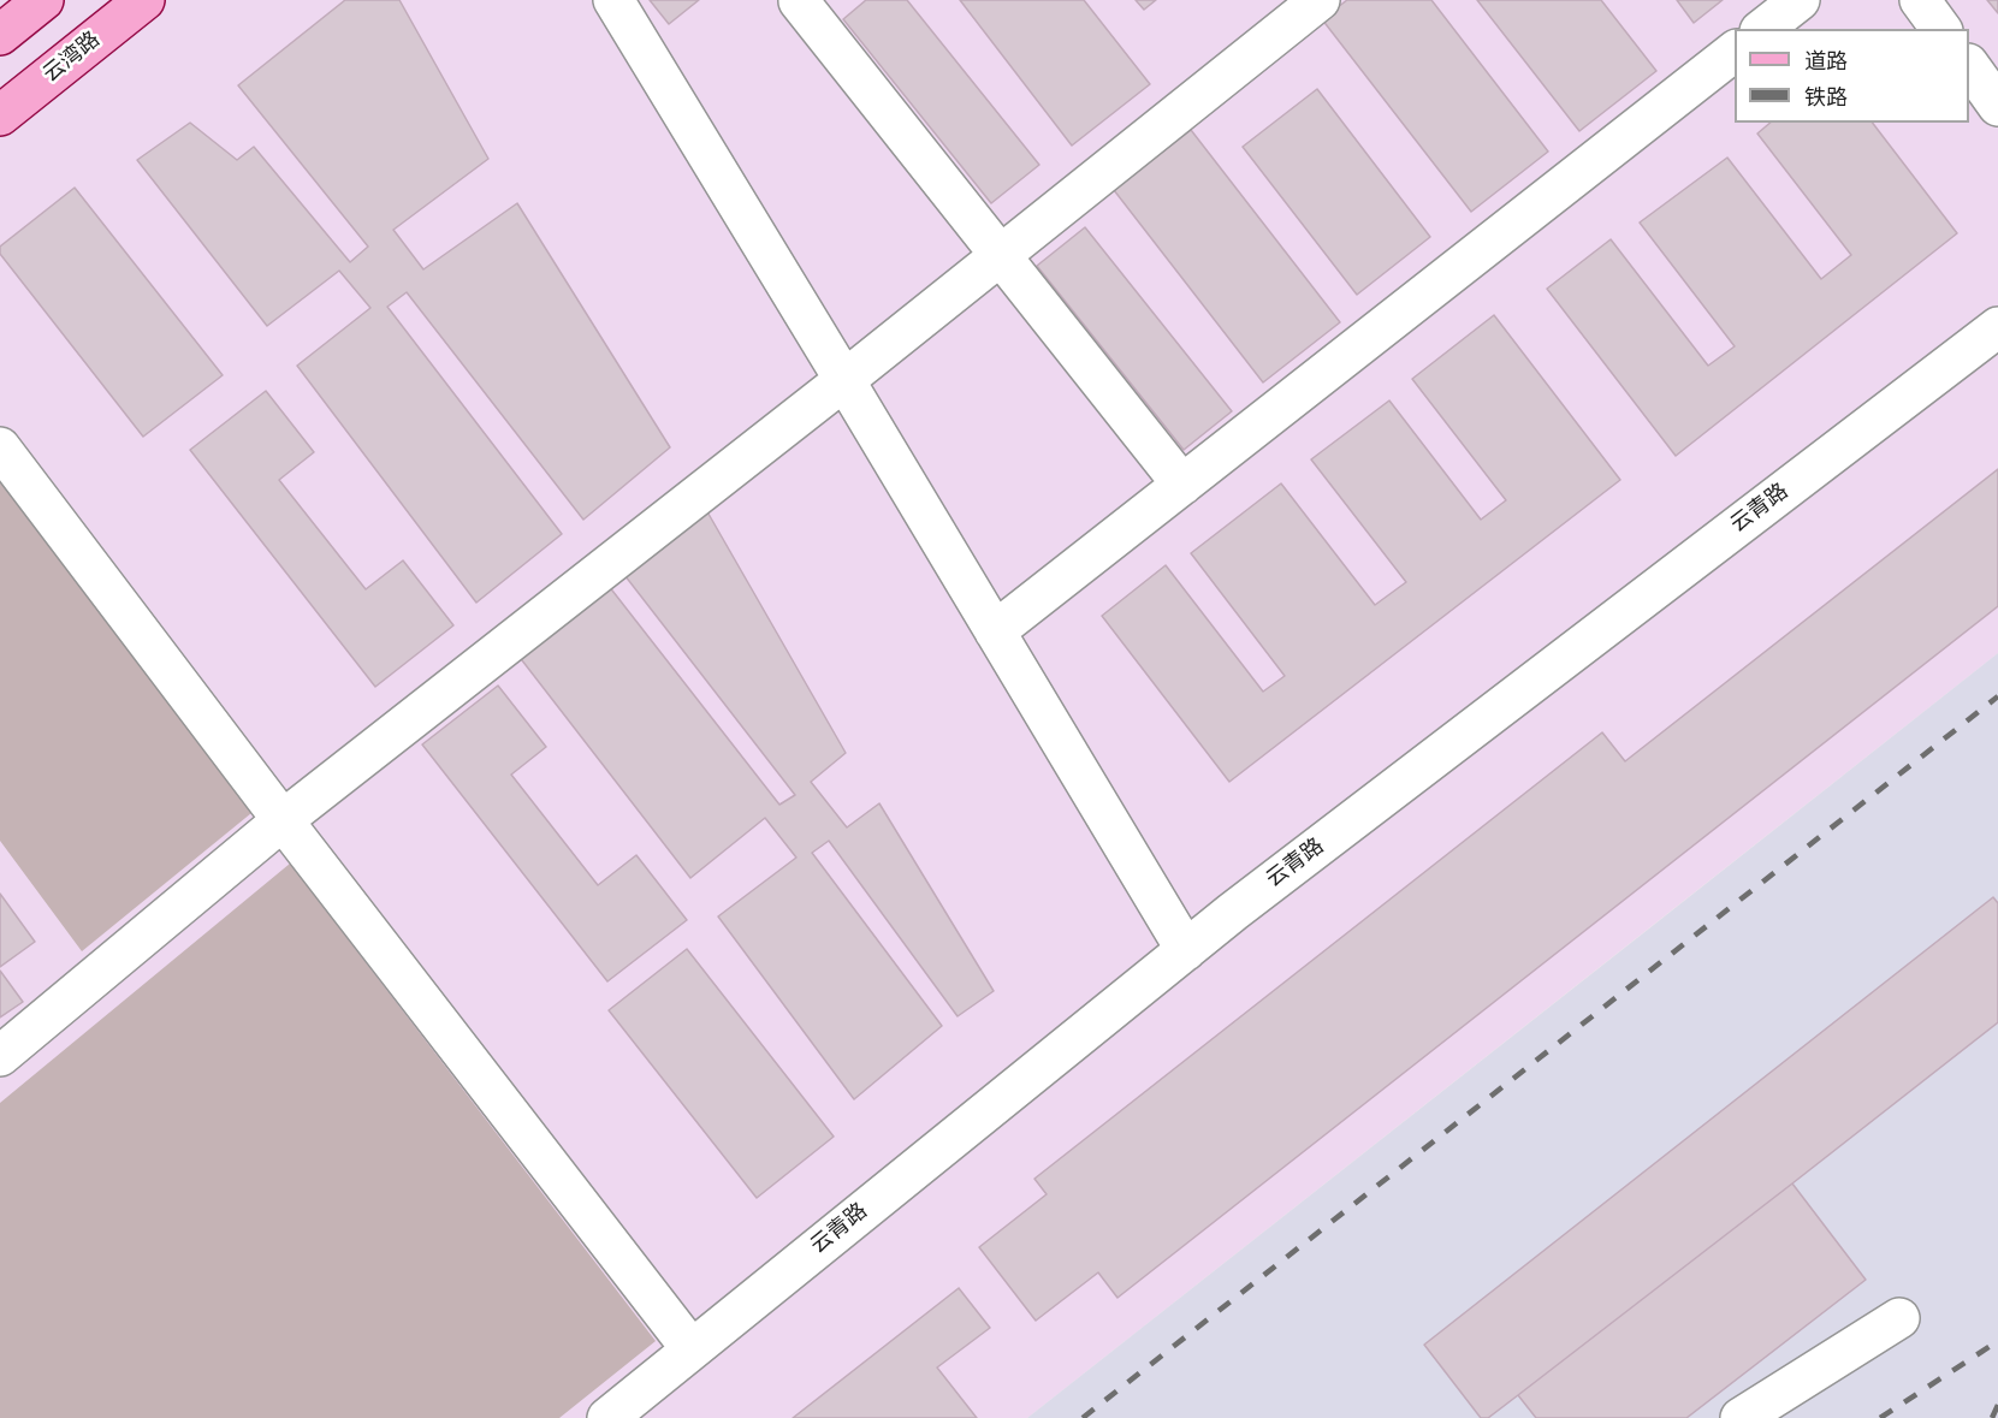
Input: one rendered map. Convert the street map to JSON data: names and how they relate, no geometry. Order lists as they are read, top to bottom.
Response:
{
  "streets": {
    "main road": ["云湾路"],
    "street": ["云青路"]
  },
  "legend": ["道路", "铁路"]
}
